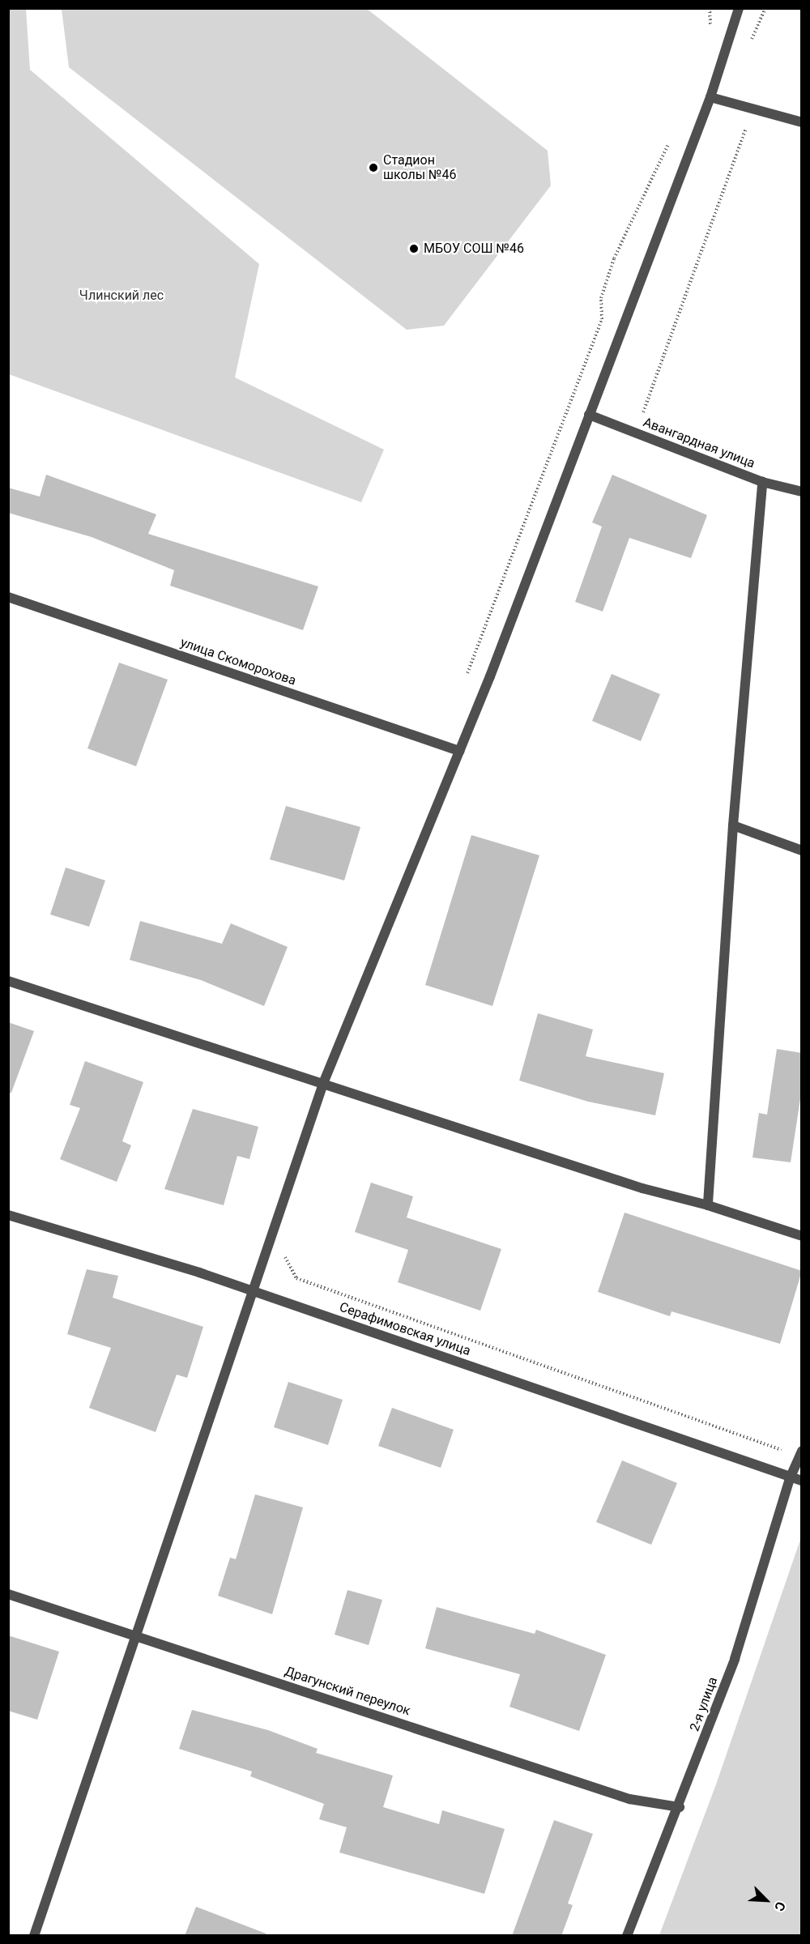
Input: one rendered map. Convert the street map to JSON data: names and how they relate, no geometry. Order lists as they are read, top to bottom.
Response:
{
  "streets": {
    "street": [
      "Авангардная улица",
      "улица Скоморохова",
      "Серафимовская улица",
      "Драгунский переулок",
      "2-я улица"
    ]
  },
  "crossings": [
    ["Серафимовская улица", "2-я улица"],
    ["Драгунский переулок", "2-я улица"]
  ],
  "parks": ["Члинский лес"],
  "places": ["Стадион школы №46", "МБОУ СОШ №46"],
  "north": "bottom right"
}
